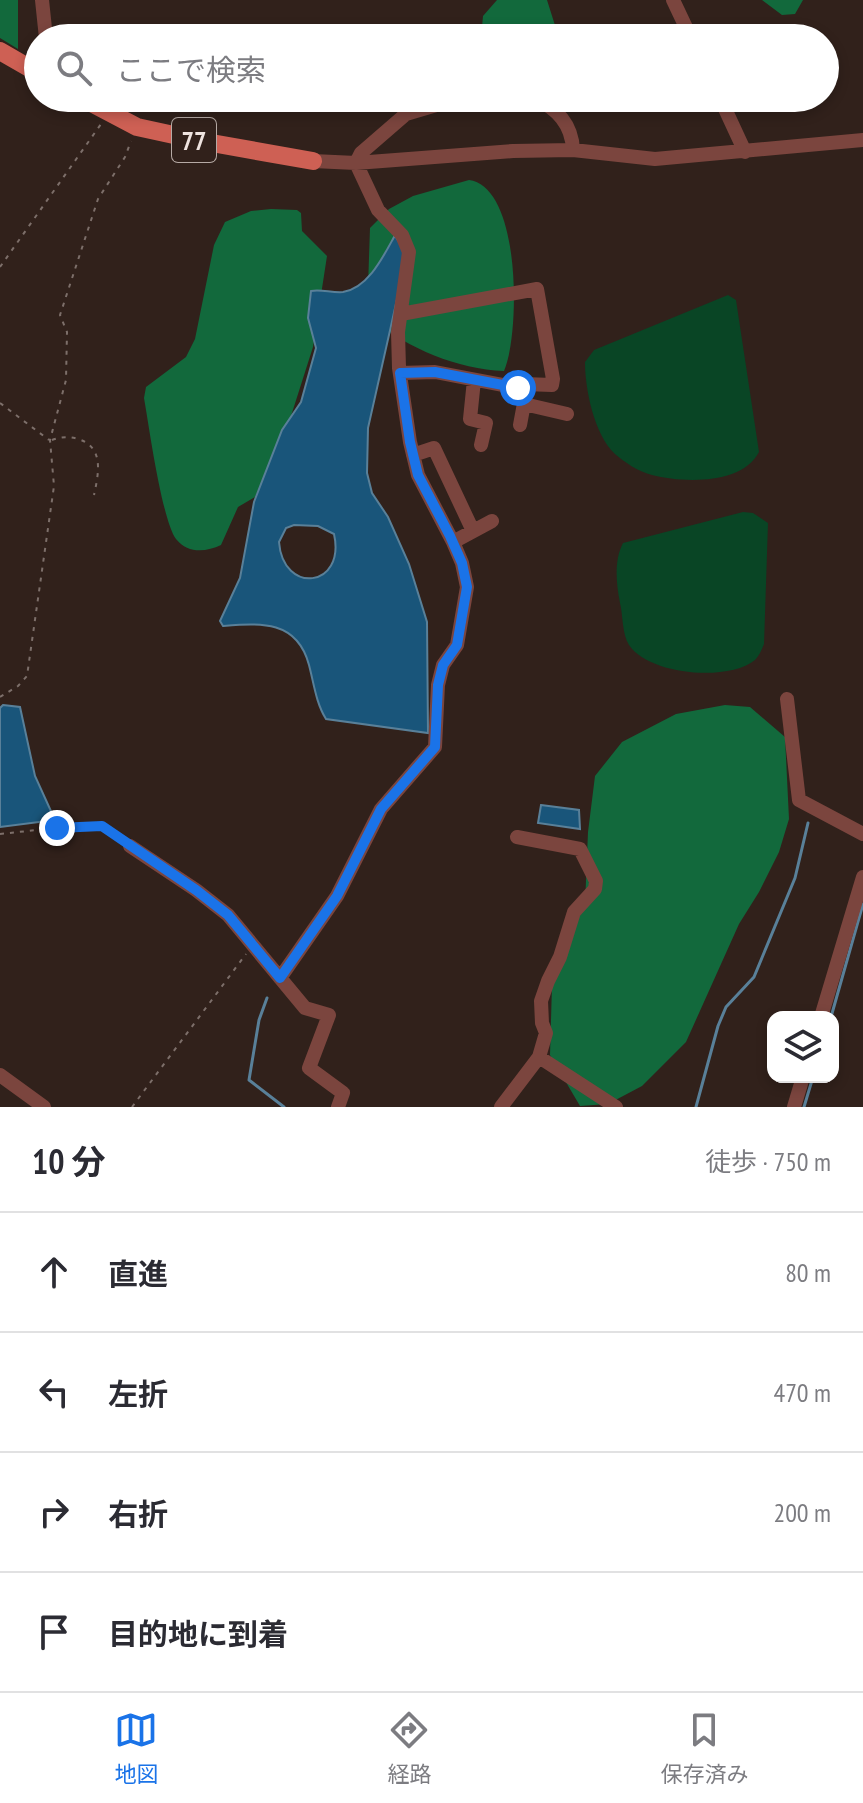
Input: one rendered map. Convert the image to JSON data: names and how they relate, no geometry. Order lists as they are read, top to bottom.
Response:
{
  "streets": {
    "main road": ["77"]
  },
  "page": {
    "search": "ここで検索",
    "heading": ["10 分", "徒歩 · 750 m"],
    "list": [
      ["直進", "80 m"],
      ["左折", "470 m"],
      ["右折", "200 m"],
      "目的地に到着"
    ],
    "nav": ["地図", "経路", "保存済み"]
  }
}
